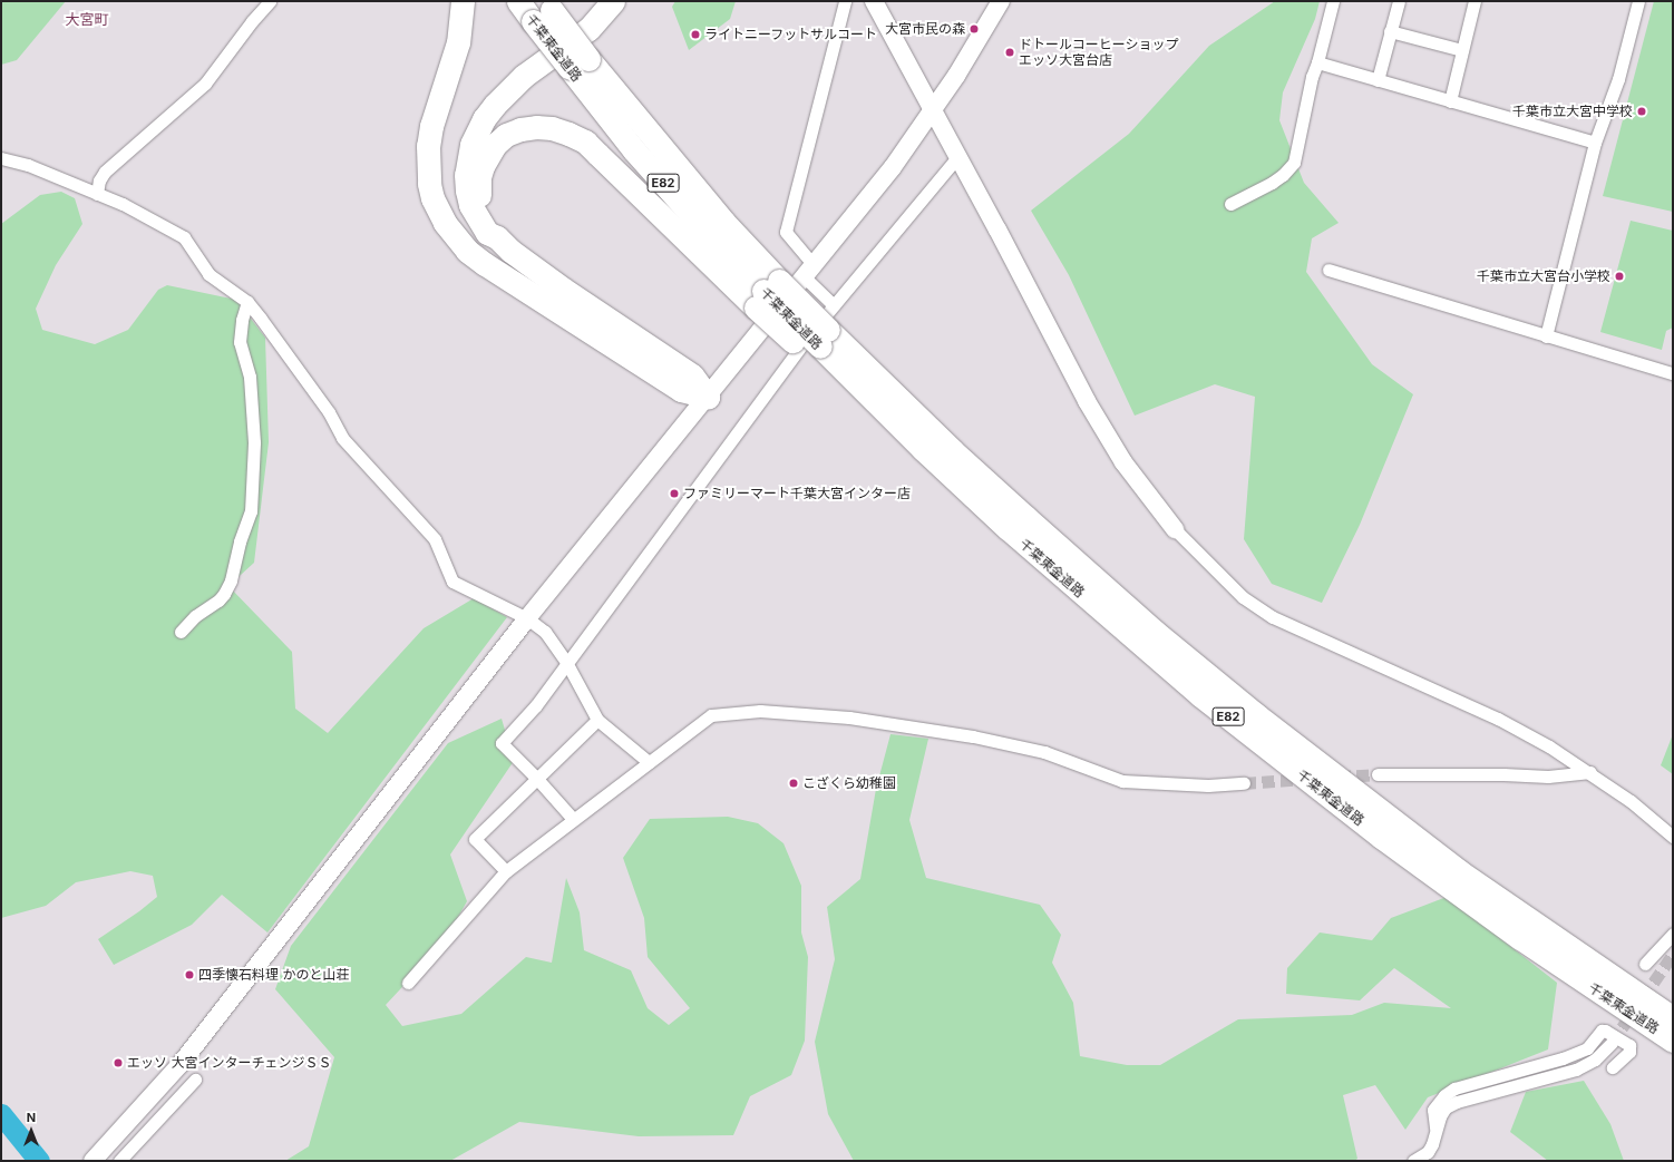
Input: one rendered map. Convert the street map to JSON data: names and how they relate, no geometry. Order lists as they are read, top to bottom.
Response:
{
  "streets": {
    "highway": ["千葉東金道路", "E82"]
  },
  "districts": ["大宮町"],
  "places": [
    "大宮市民の森",
    "ライトニーフットサルコート",
    "ドトールコーヒーショップ エッソ大宮台店",
    "千葉市立大宮中学校",
    "千葉市立大宮台小学校",
    "ファミリーマート千葉大宮インター店",
    "こざくら幼稚園",
    "四季懐石料理 かのと山荘",
    "エッソ 大宮インターチェンジＳＳ"
  ],
  "north": "top"
}
